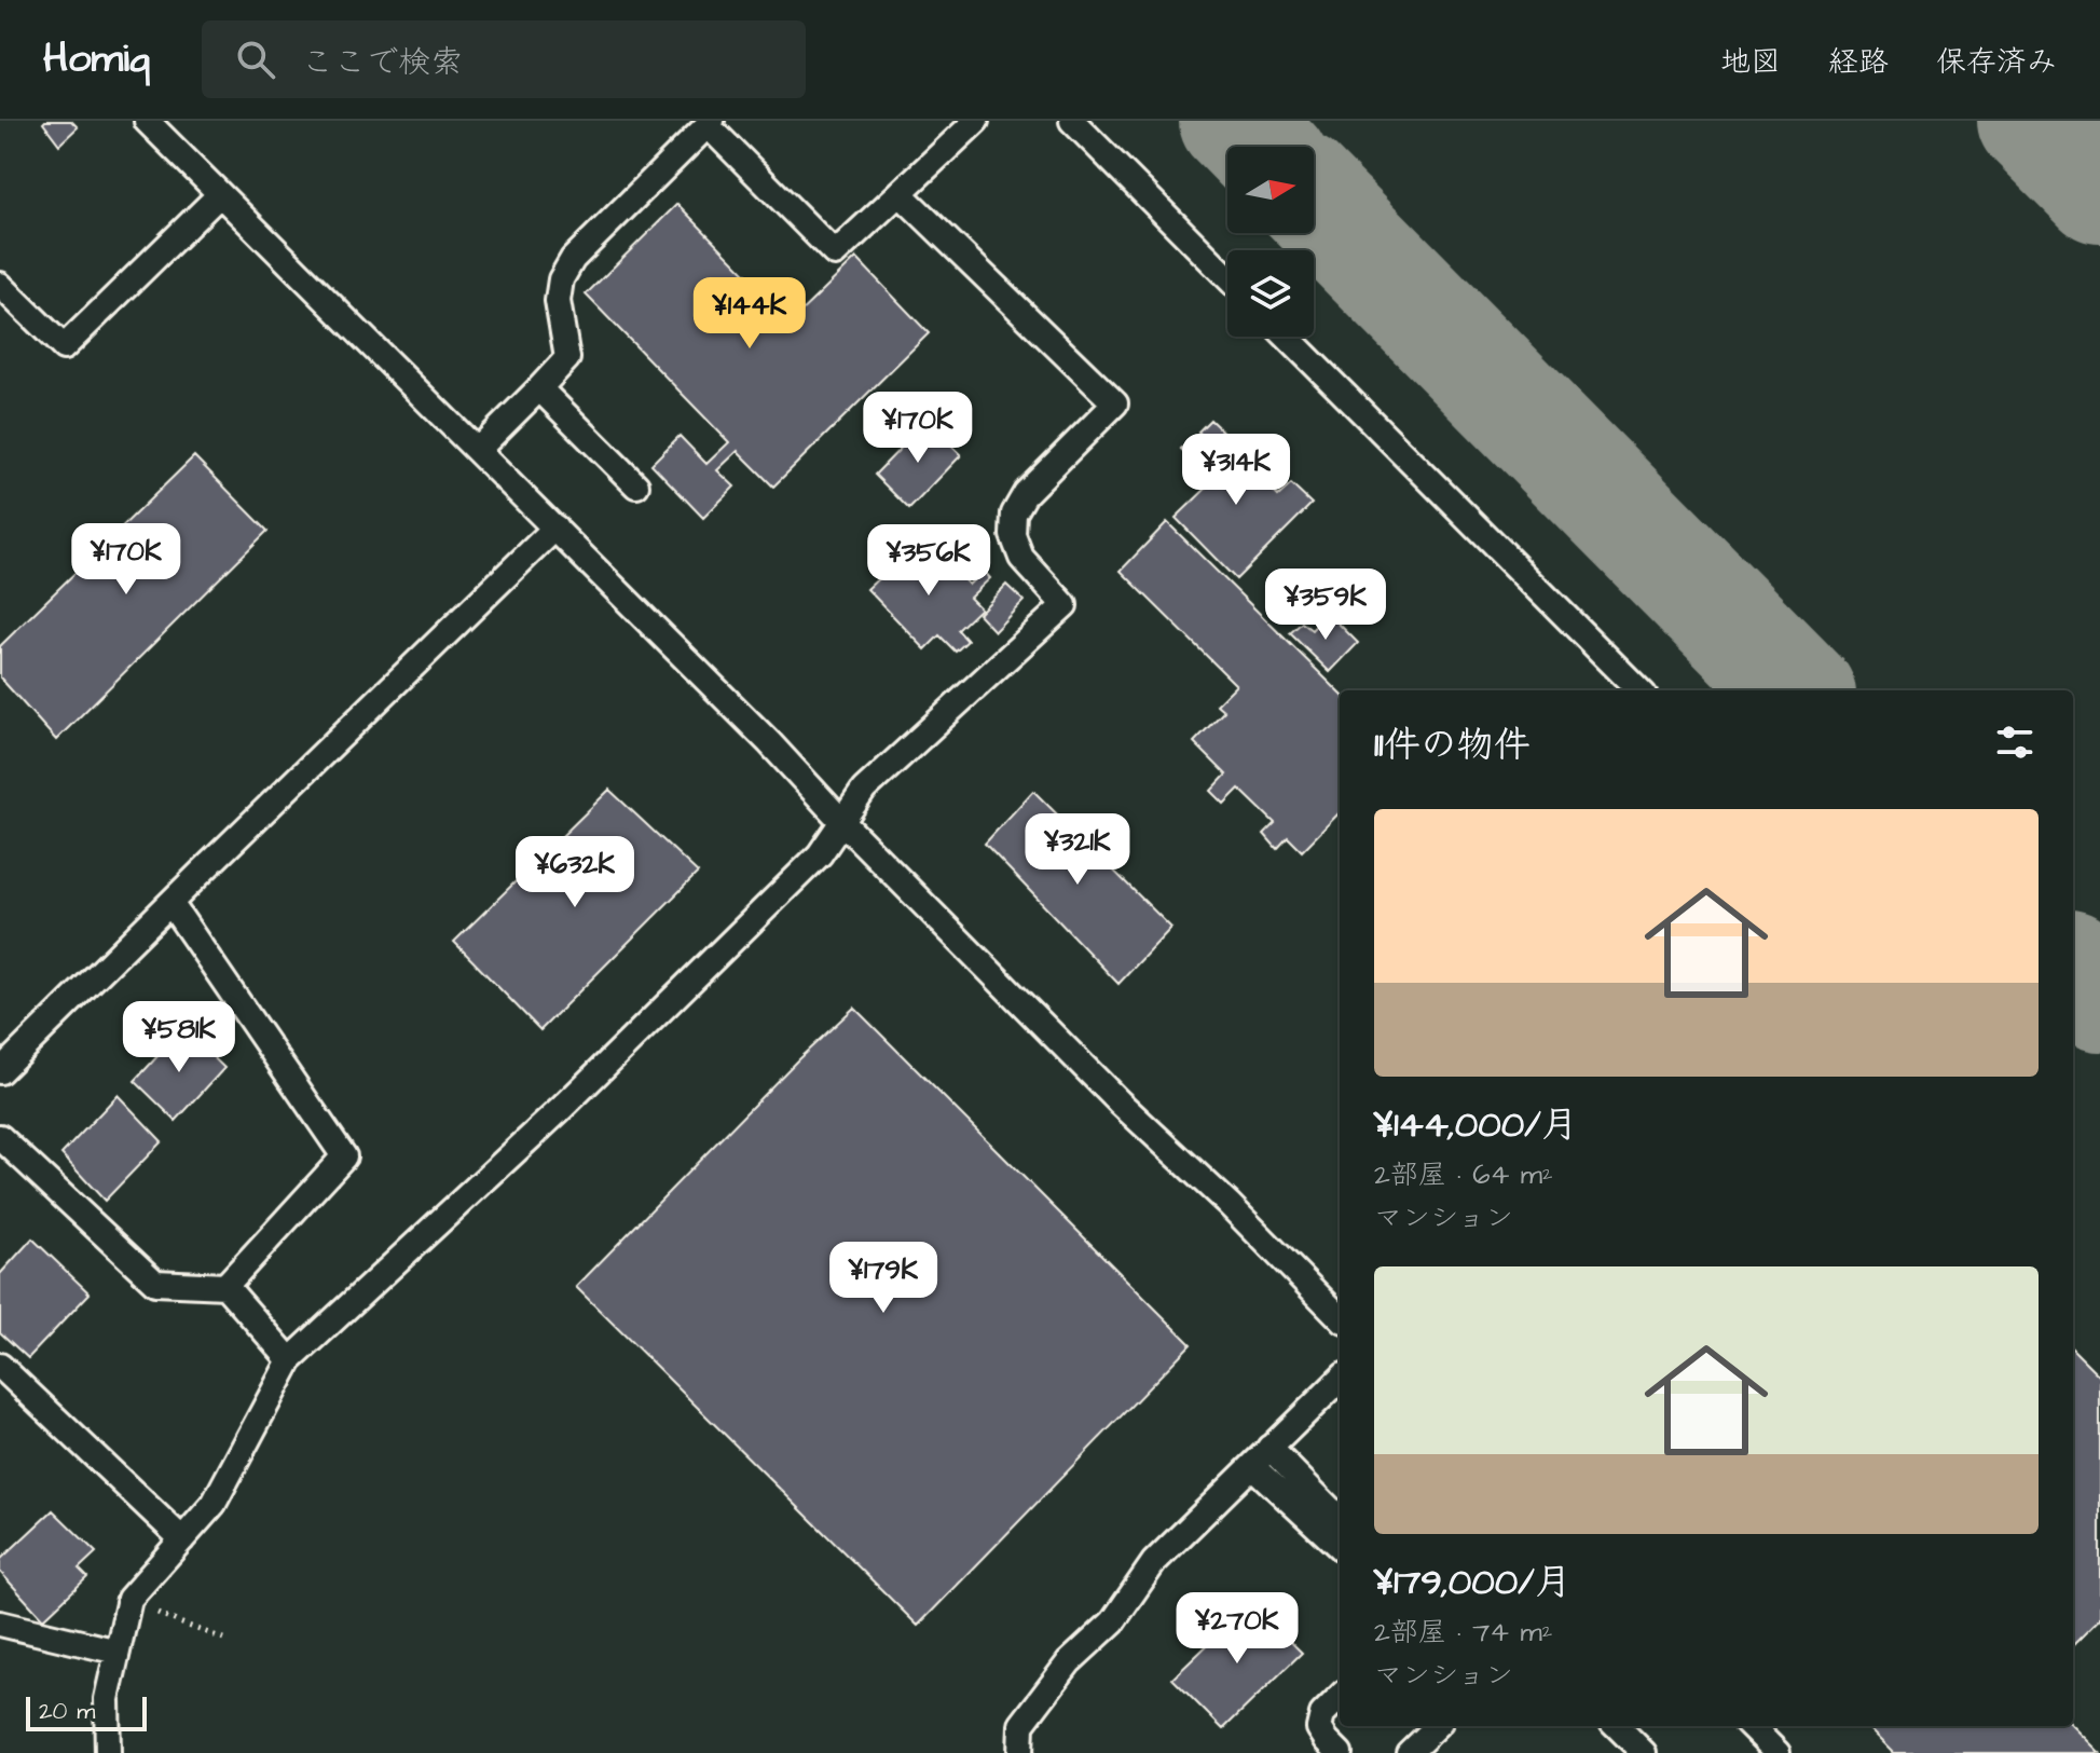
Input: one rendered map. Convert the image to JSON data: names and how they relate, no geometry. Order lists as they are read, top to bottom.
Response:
{
  "scale_bar": "20 m",
  "north": "right",
  "page": {
    "header": "Homiq",
    "search": "ここで検索",
    "nav": ["地図", "経路", "保存済み"],
    "price": [
      "¥144K",
      "¥170K",
      "¥314K",
      "¥170K",
      "¥356K",
      "¥359K",
      "¥321K",
      "¥632K",
      "¥581K",
      "¥179K",
      "¥270K"
    ],
    "heading": "11件の物件",
    "list": [
      {
        "name": "¥144,000/月",
        "note": "2部屋 · 64 m² · マンション"
      },
      {
        "name": "¥179,000/月",
        "note": "2部屋 · 74 m² · マンション"
      }
    ],
    "scale": "20 m"
  }
}
